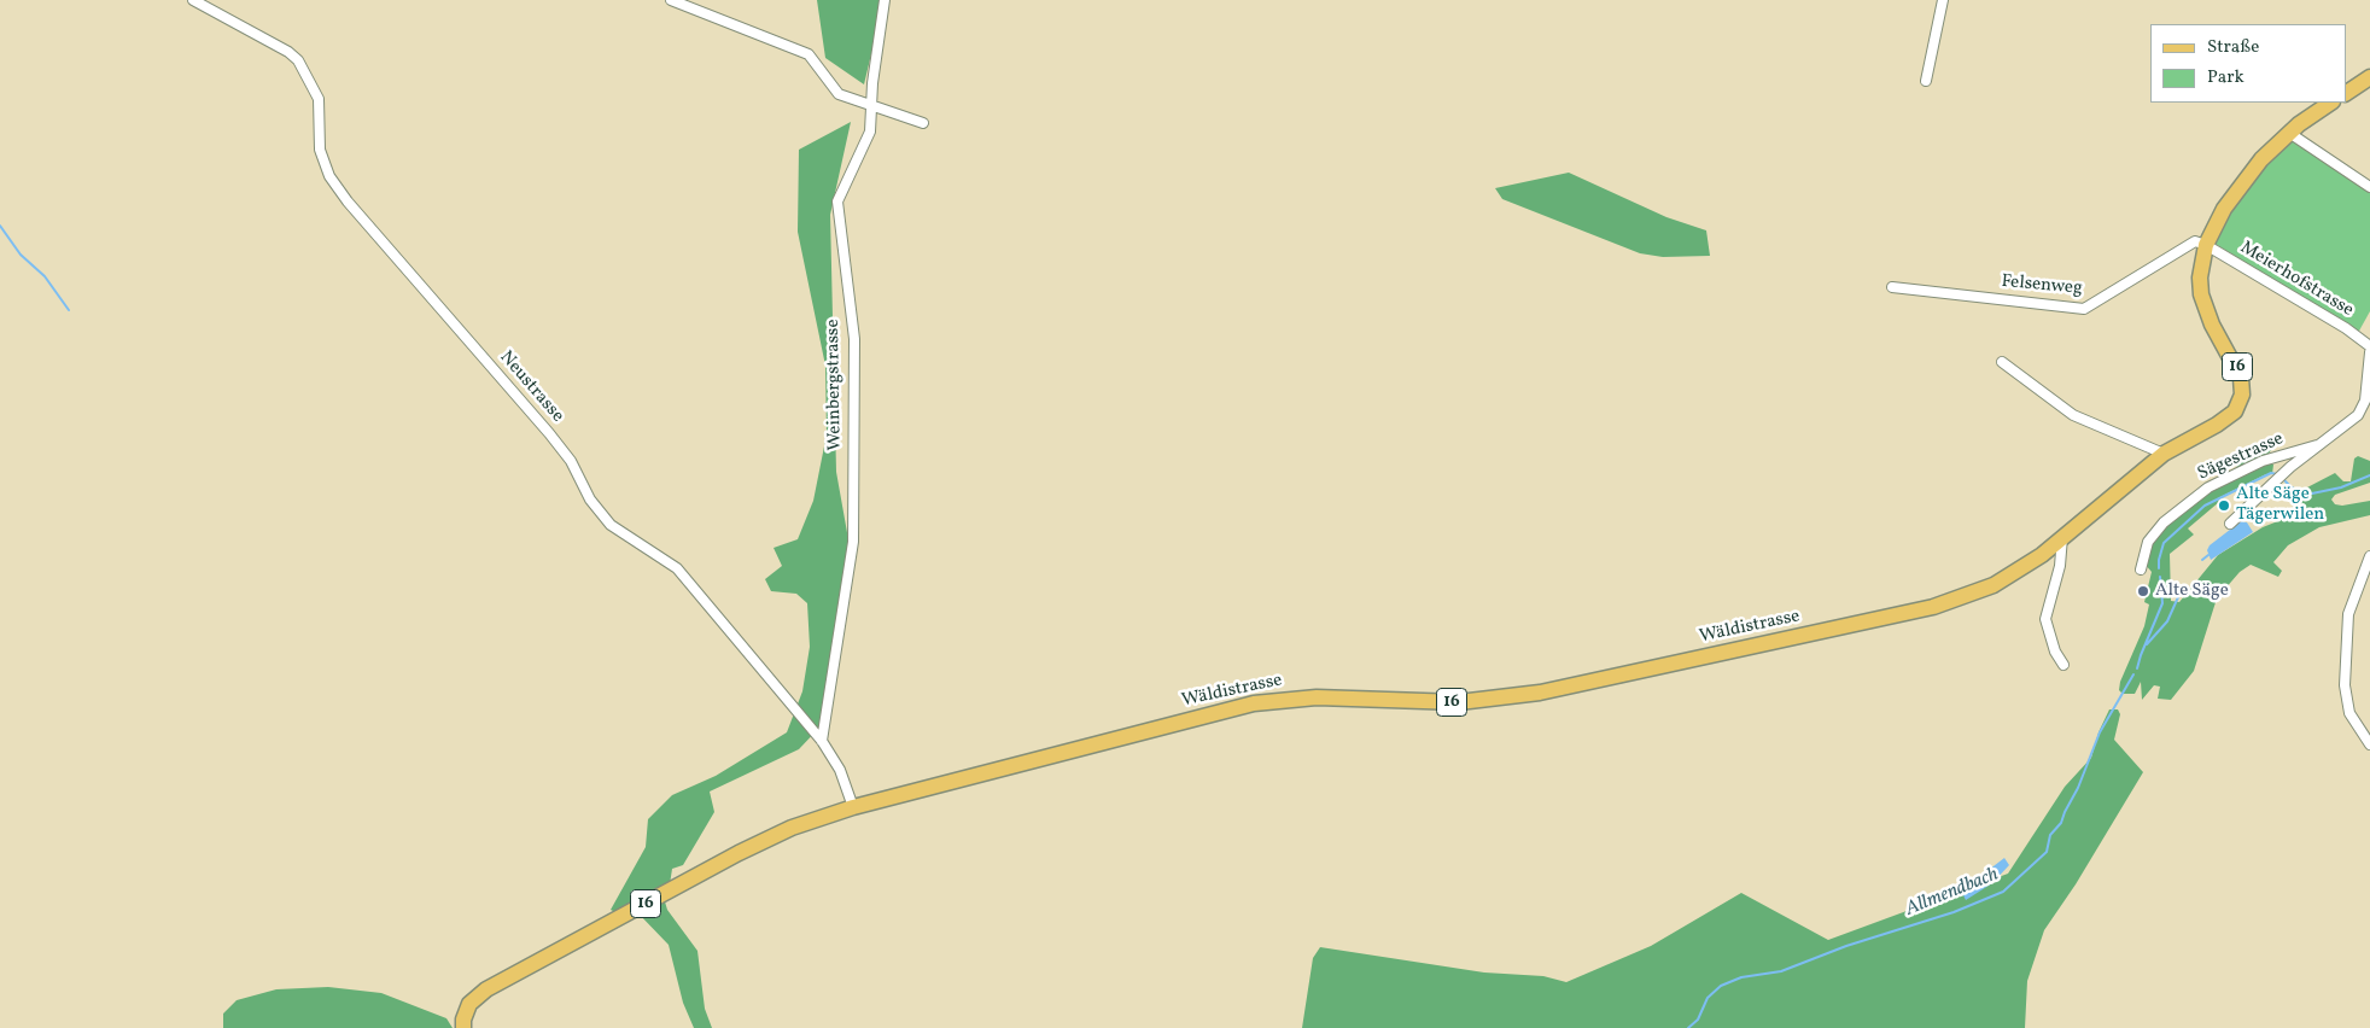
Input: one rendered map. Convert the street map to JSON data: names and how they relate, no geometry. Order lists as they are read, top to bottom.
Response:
{
  "streets": {
    "main road": ["16", "Wäldistrasse"],
    "street": [
      "Meierhofstrasse",
      "Felsenweg",
      "Weinbergstrasse",
      "Neustrasse",
      "Sägestrasse"
    ]
  },
  "crossings": [
    ["Meierhofstrasse", "Felsenweg"],
    ["Meierhofstrasse", "Wäldistrasse"],
    ["Felsenweg", "Wäldistrasse"],
    ["16", "Neustrasse"],
    ["16", "Wäldistrasse"],
    ["Weinbergstrasse", "Neustrasse"],
    ["Neustrasse", "Wäldistrasse"]
  ],
  "water": ["Allmendbach"],
  "places": ["Alte Säge Tägerwilen", "Alte Säge"],
  "legend": ["Straße", "Park"]
}
